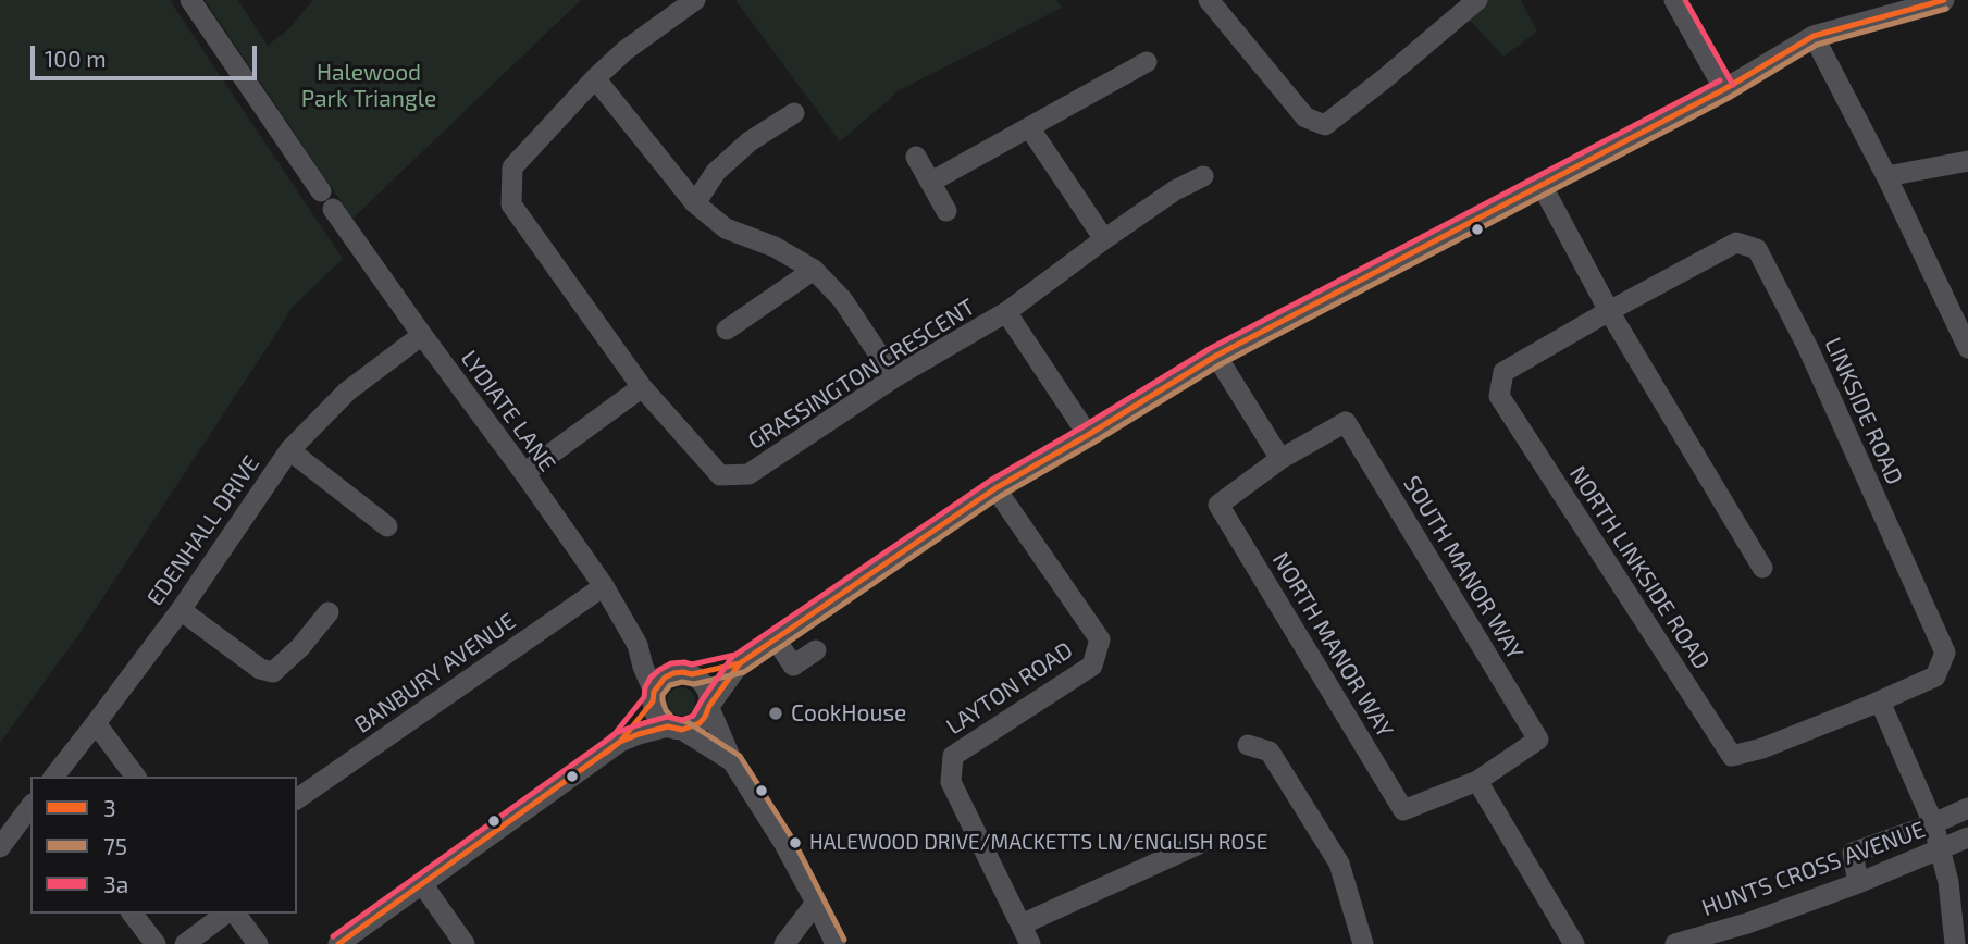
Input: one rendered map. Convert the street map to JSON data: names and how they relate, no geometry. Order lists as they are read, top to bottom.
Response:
{
  "streets": {
    "street": [
      "GRASSINGTON CRESCENT",
      "LYDIATE LANE",
      "LINKSIDE ROAD",
      "EDENHALL DRIVE",
      "SOUTH MANOR WAY",
      "NORTH LINKSIDE ROAD",
      "NORTH MANOR WAY",
      "BANBURY AVENUE",
      "LAYTON ROAD",
      "HUNTS CROSS AVENUE"
    ]
  },
  "crossings": [
    ["LYDIATE LANE", "EDENHALL DRIVE"],
    ["LYDIATE LANE", "BANBURY AVENUE"],
    ["LINKSIDE ROAD", "NORTH LINKSIDE ROAD"],
    ["SOUTH MANOR WAY", "NORTH MANOR WAY"]
  ],
  "parks": ["Halewood Park Triangle"],
  "places": ["CookHouse", "HALEWOOD DRIVE/MACKETTS LN/ENGLISH ROSE"],
  "lines": ["transit line 3", "transit line 3a", "transit line 75"],
  "legend": ["3", "75", "3a"],
  "scale_bar": "100 m"
}
